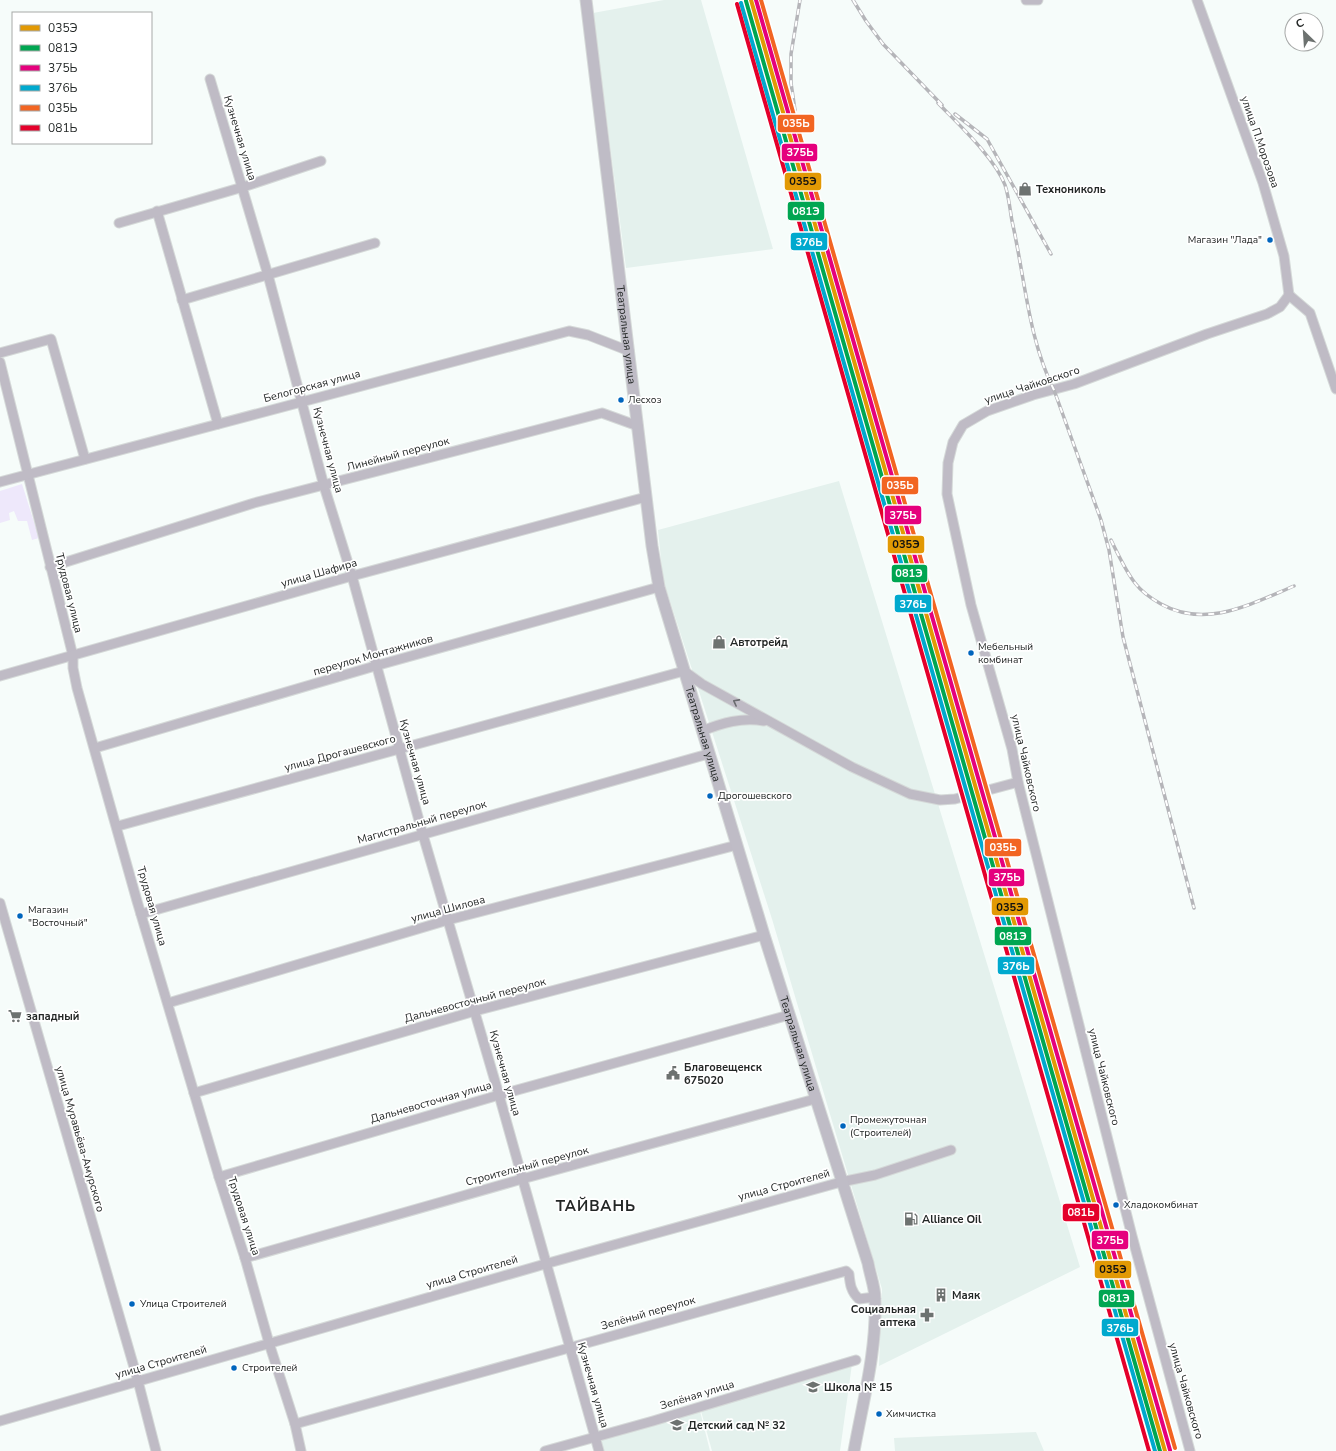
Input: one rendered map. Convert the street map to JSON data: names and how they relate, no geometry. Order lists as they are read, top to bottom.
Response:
{
  "streets": {
    "main road": ["Театральная улица"],
    "street": [
      "Кузнечная улица",
      "улица П.Морозова",
      "улица Чайковского",
      "Белогорская улица",
      "Линейный переулок",
      "улица Шафира",
      "Трудовая улица",
      "переулок Монтажников",
      "улица Дрогашевского",
      "Магистральный переулок",
      "улица Шилова",
      "Дальневосточный переулок",
      "Дальневосточная улица",
      "улица Муравьёва-Амурского",
      "Строительный переулок",
      "улица Строителей",
      "Зелёный переулок",
      "Зелёная улица"
    ]
  },
  "crossings": [
    ["Кузнечная улица", "Белогорская улица"],
    ["Кузнечная улица", "Линейный переулок"],
    ["Кузнечная улица", "улица Шафира"],
    ["Кузнечная улица", "переулок Монтажников"],
    ["Кузнечная улица", "улица Дрогашевского"],
    ["Кузнечная улица", "Магистральный переулок"],
    ["Кузнечная улица", "улица Шилова"],
    ["Кузнечная улица", "Дальневосточный переулок"],
    ["Кузнечная улица", "Дальневосточная улица"],
    ["Кузнечная улица", "Строительный переулок"],
    ["Кузнечная улица", "улица Строителей"],
    ["Кузнечная улица", "Зелёный переулок"],
    ["Кузнечная улица", "Зелёная улица"],
    ["улица П.Морозова", "улица Чайковского"],
    ["Театральная улица", "Белогорская улица"],
    ["Театральная улица", "Линейный переулок"],
    ["Театральная улица", "улица Шафира"],
    ["Театральная улица", "переулок Монтажников"],
    ["Театральная улица", "улица Дрогашевского"],
    ["Театральная улица", "Магистральный переулок"],
    ["Театральная улица", "улица Шилова"],
    ["Театральная улица", "Дальневосточный переулок"],
    ["Театральная улица", "Дальневосточная улица"],
    ["Театральная улица", "Строительный переулок"],
    ["Театральная улица", "улица Строителей"],
    ["Театральная улица", "Зелёный переулок"],
    ["Белогорская улица", "Трудовая улица"],
    ["Линейный переулок", "Трудовая улица"],
    ["улица Шафира", "Трудовая улица"],
    ["Трудовая улица", "переулок Монтажников"],
    ["Трудовая улица", "улица Дрогашевского"],
    ["Трудовая улица", "Магистральный переулок"],
    ["Трудовая улица", "улица Шилова"],
    ["Трудовая улица", "Дальневосточный переулок"],
    ["Трудовая улица", "Дальневосточная улица"],
    ["Трудовая улица", "Строительный переулок"],
    ["Трудовая улица", "улица Строителей"],
    ["Трудовая улица", "Зелёный переулок"],
    ["улица Муравьёва-Амурского", "улица Строителей"]
  ],
  "districts": ["ТАЙВАНЬ"],
  "places": {
    "shop": ["Технониколь", "Автотрейд"],
    "other": [
      "Магазин \"Лада\"",
      "Лесхоз",
      "Мебельный комбинат",
      "Дрогошевского",
      "Магазин \"Восточный\"",
      "Промежуточная (Строителей)",
      "Хладокомбинат",
      "Улица Строителей",
      "Строителей",
      "Химчистка"
    ],
    "supermarket": ["западный"],
    "public building": ["Благовещенск 675020"],
    "fuel station": ["Alliance Oil"],
    "building": ["Маяк"],
    "pharmacy": ["Социальная аптека"],
    "school or university": ["Школа № 15", "Детский сад № 32"]
  },
  "lines": [
    "transit line 035Э",
    "transit line 375Ь",
    "transit line 035Ь",
    "transit line 081Э",
    "transit line 376Ь",
    "transit line 081Ь"
  ],
  "legend": [
    "035Э",
    "081Э",
    "375Ь",
    "376Ь",
    "035Ь",
    "081Ь"
  ],
  "north": "top left"
}
